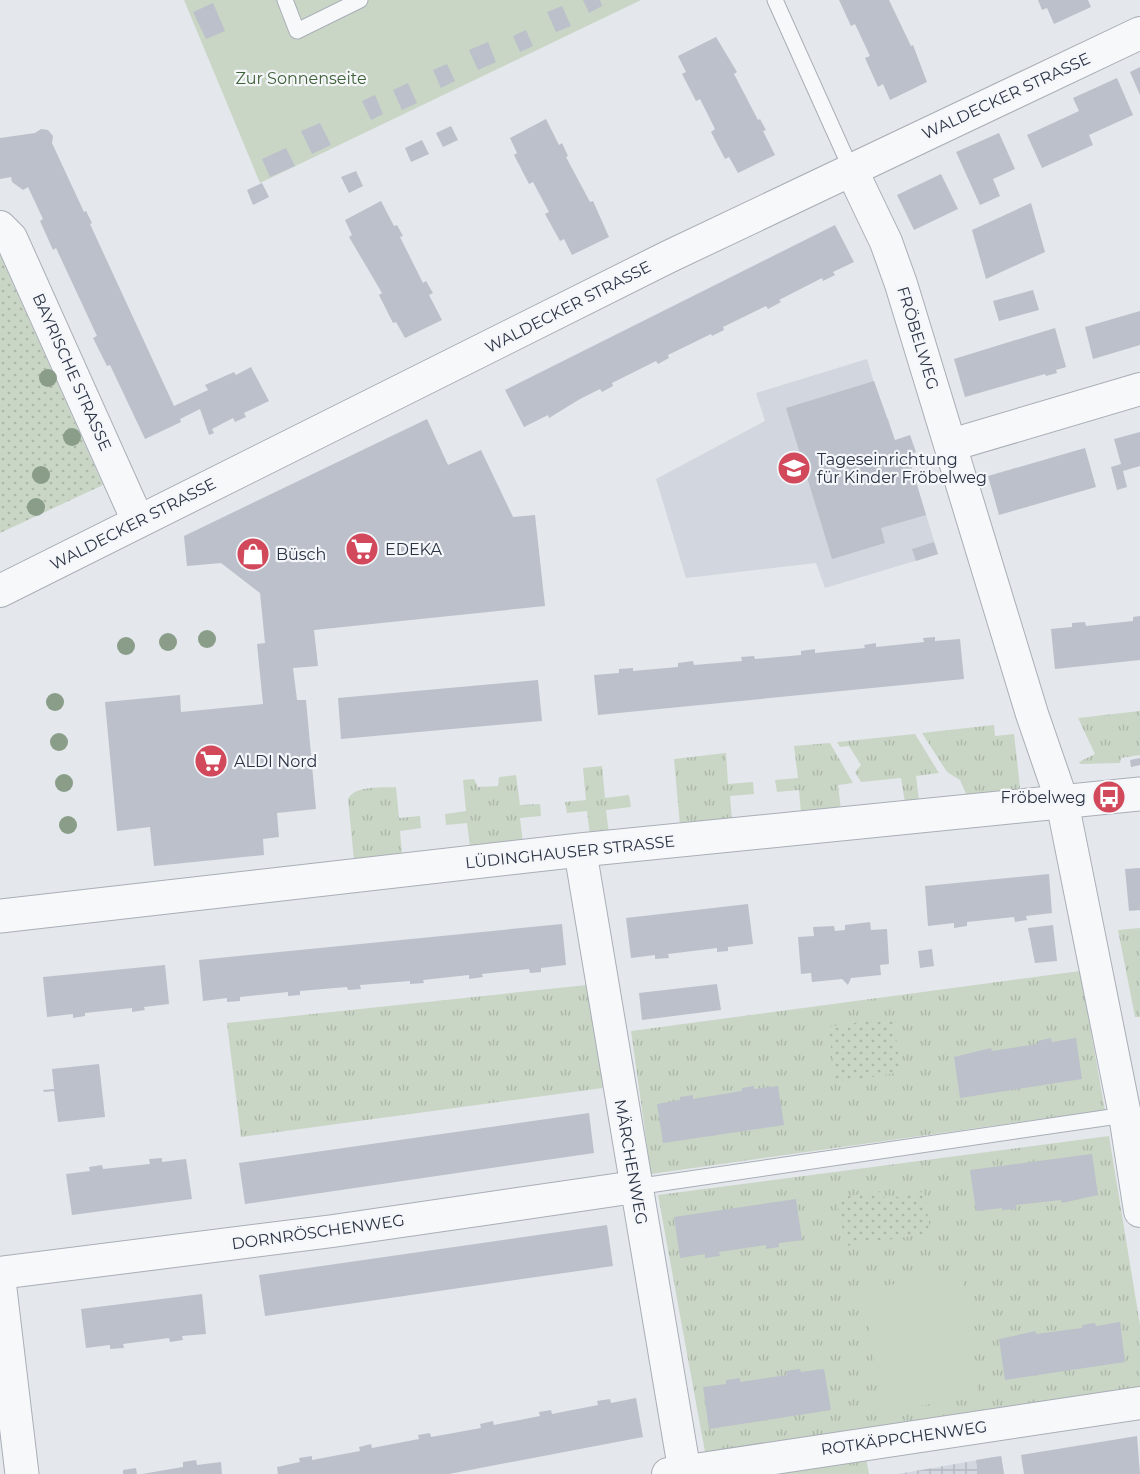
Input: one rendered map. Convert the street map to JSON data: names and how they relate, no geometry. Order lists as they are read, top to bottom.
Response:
{
  "streets": {
    "street": [
      "WALDECKER STRASSE",
      "FRÖBELWEG",
      "BAYRISCHE STRASSE",
      "LÜDINGHAUSER STRASSE",
      "MÄRCHENWEG",
      "DORNRÖSCHENWEG",
      "ROTKÄPPCHENWEG"
    ]
  },
  "crossings": [
    ["WALDECKER STRASSE", "FRÖBELWEG"],
    ["WALDECKER STRASSE", "BAYRISCHE STRASSE"],
    ["FRÖBELWEG", "LÜDINGHAUSER STRASSE"],
    ["LÜDINGHAUSER STRASSE", "MÄRCHENWEG"],
    ["MÄRCHENWEG", "DORNRÖSCHENWEG"],
    ["MÄRCHENWEG", "ROTKÄPPCHENWEG"]
  ],
  "parks": ["Zur Sonnenseite"],
  "places": {
    "school or university": ["Tageseinrichtung für Kinder Fröbelweg"],
    "supermarket": ["EDEKA", "ALDI Nord"],
    "shop": ["Büsch"],
    "bus stop": ["Fröbelweg"]
  }
}
